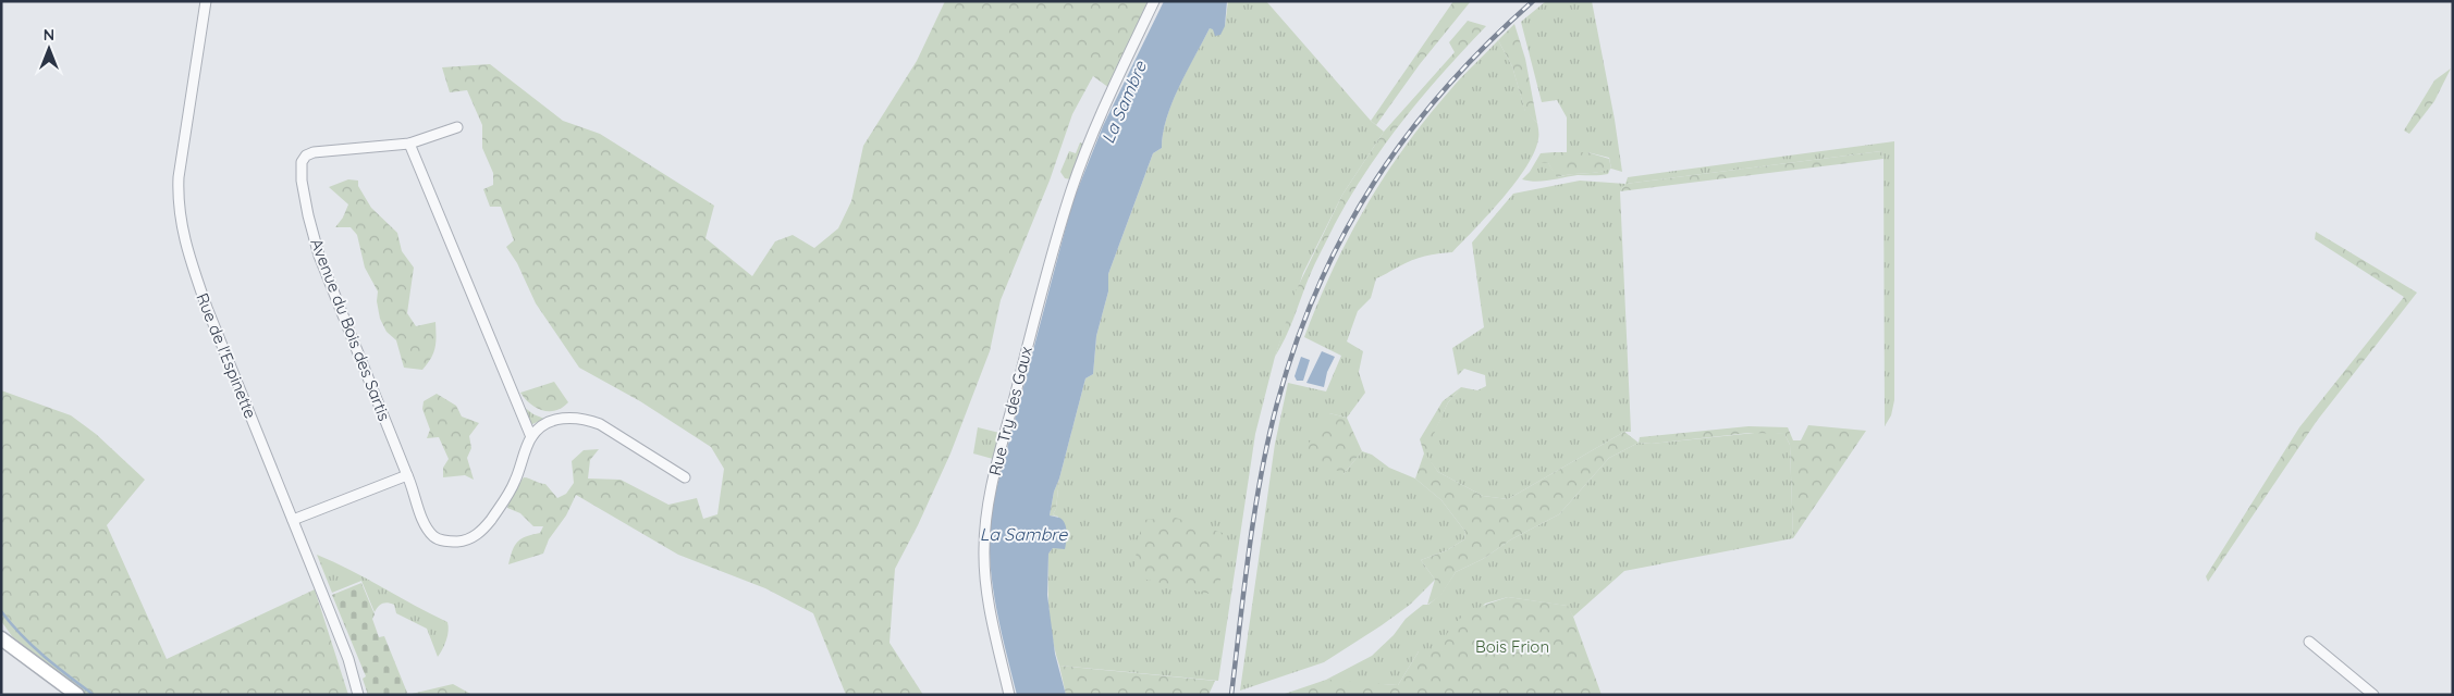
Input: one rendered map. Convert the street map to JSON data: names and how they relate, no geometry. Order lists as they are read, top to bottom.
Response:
{
  "streets": {
    "street": ["Avenue du Bois des Sartis", "Rue de l'Espinette", "Rue Try des Gaux"]
  },
  "water": ["La Sambre"],
  "parks": ["Bois Frion"],
  "north": "top"
}
